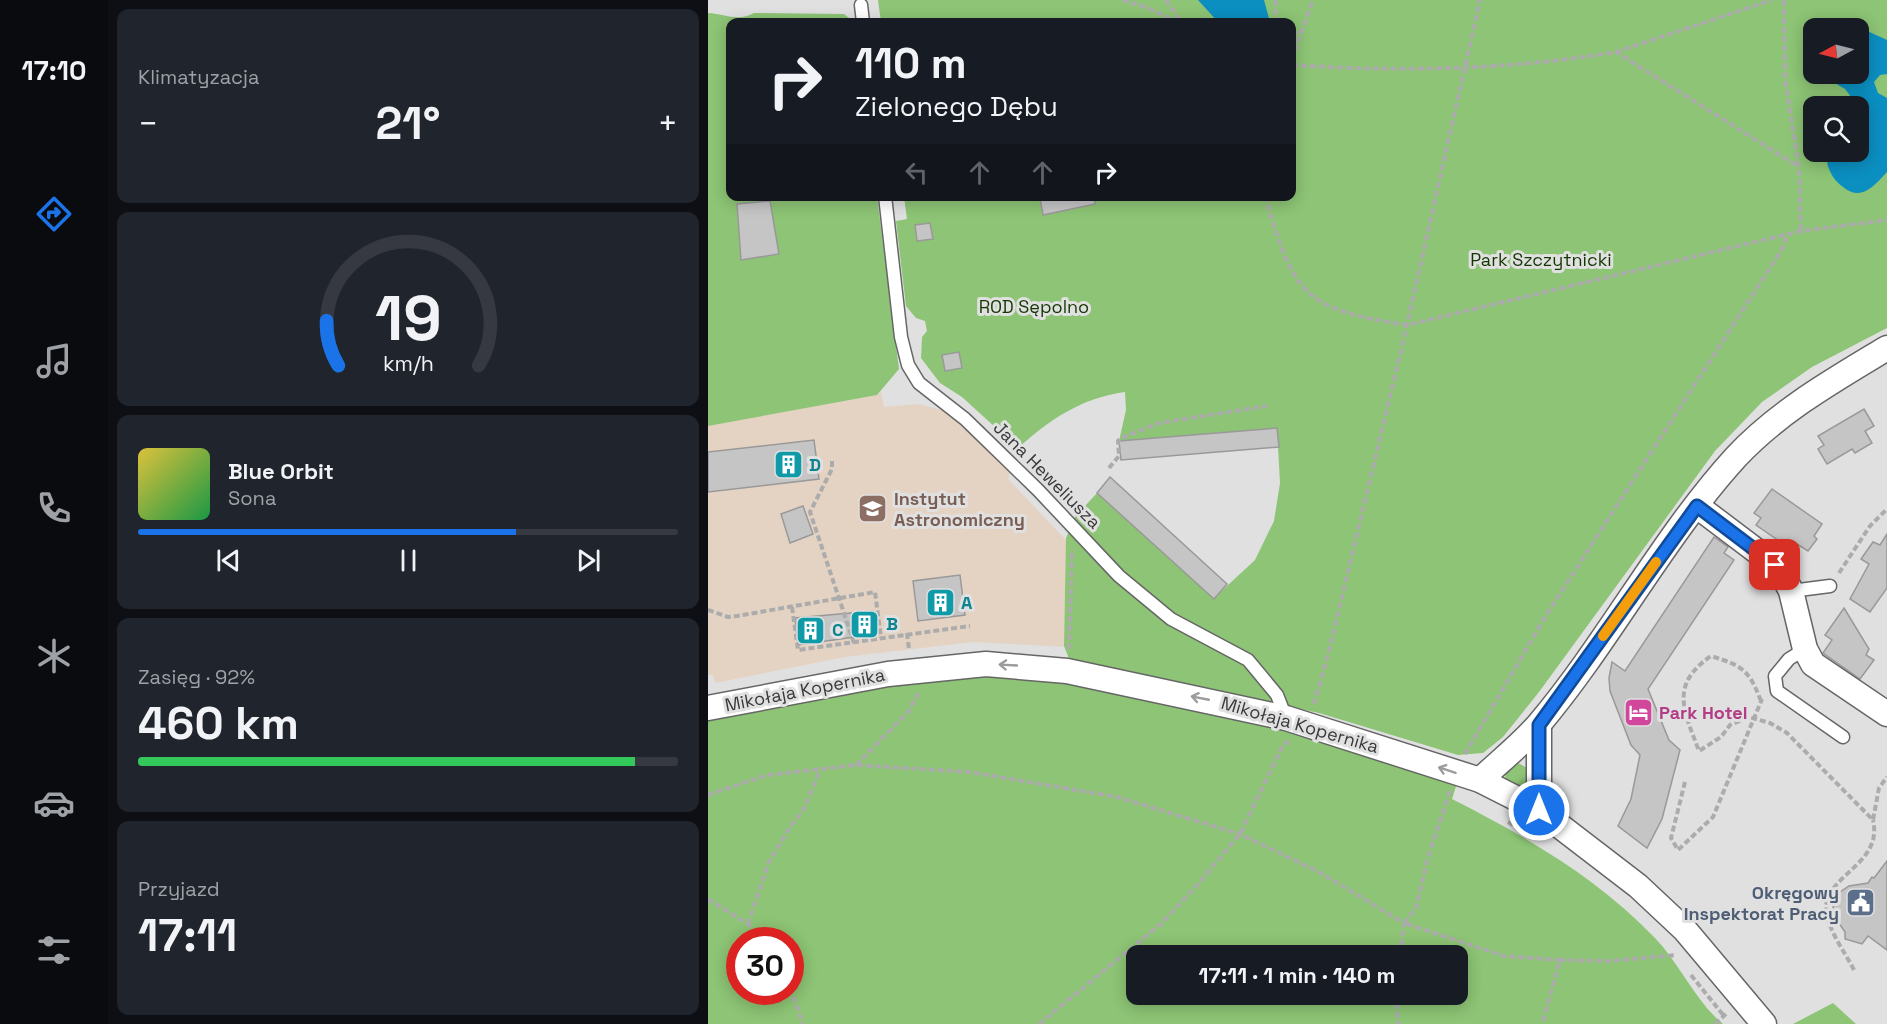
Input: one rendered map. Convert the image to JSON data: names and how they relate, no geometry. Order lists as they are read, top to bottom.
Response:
{
  "streets": {
    "street": ["Mikołaja Kopernika"],
    "lane": ["Jana Heweliusza"]
  },
  "crossings": [
    ["Jana Heweliusza", "Mikołaja Kopernika"]
  ],
  "one_way": ["Mikołaja Kopernika"],
  "parks": ["Park Szczytnicki", "ROD Sępolno"],
  "places": {
    "building": [
      "D",
      "A",
      "B",
      "C"
    ],
    "school or university": ["Instytut Astronomiczny"],
    "hotel": ["Park Hotel"],
    "public building": ["Okręgowy Inspektorat Pracy"]
  },
  "north": "left",
  "page": {
    "tabs": "17:10",
    "tile": [
      "Klimatyzacja",
      ["Zasięg · 92%", "460 km"],
      ["Przyjazd", "17:11"]
    ],
    "turn": ["110 m", "Zielonego Dębu"],
    "heat": ["−", "21°", "+"],
    "song": ["Blue Orbit", "Sona"],
    "limit": "30",
    "trip": "17:11 · 1 min · 140 m",
    "gauge": ["19", "km/h"]
  }
}
